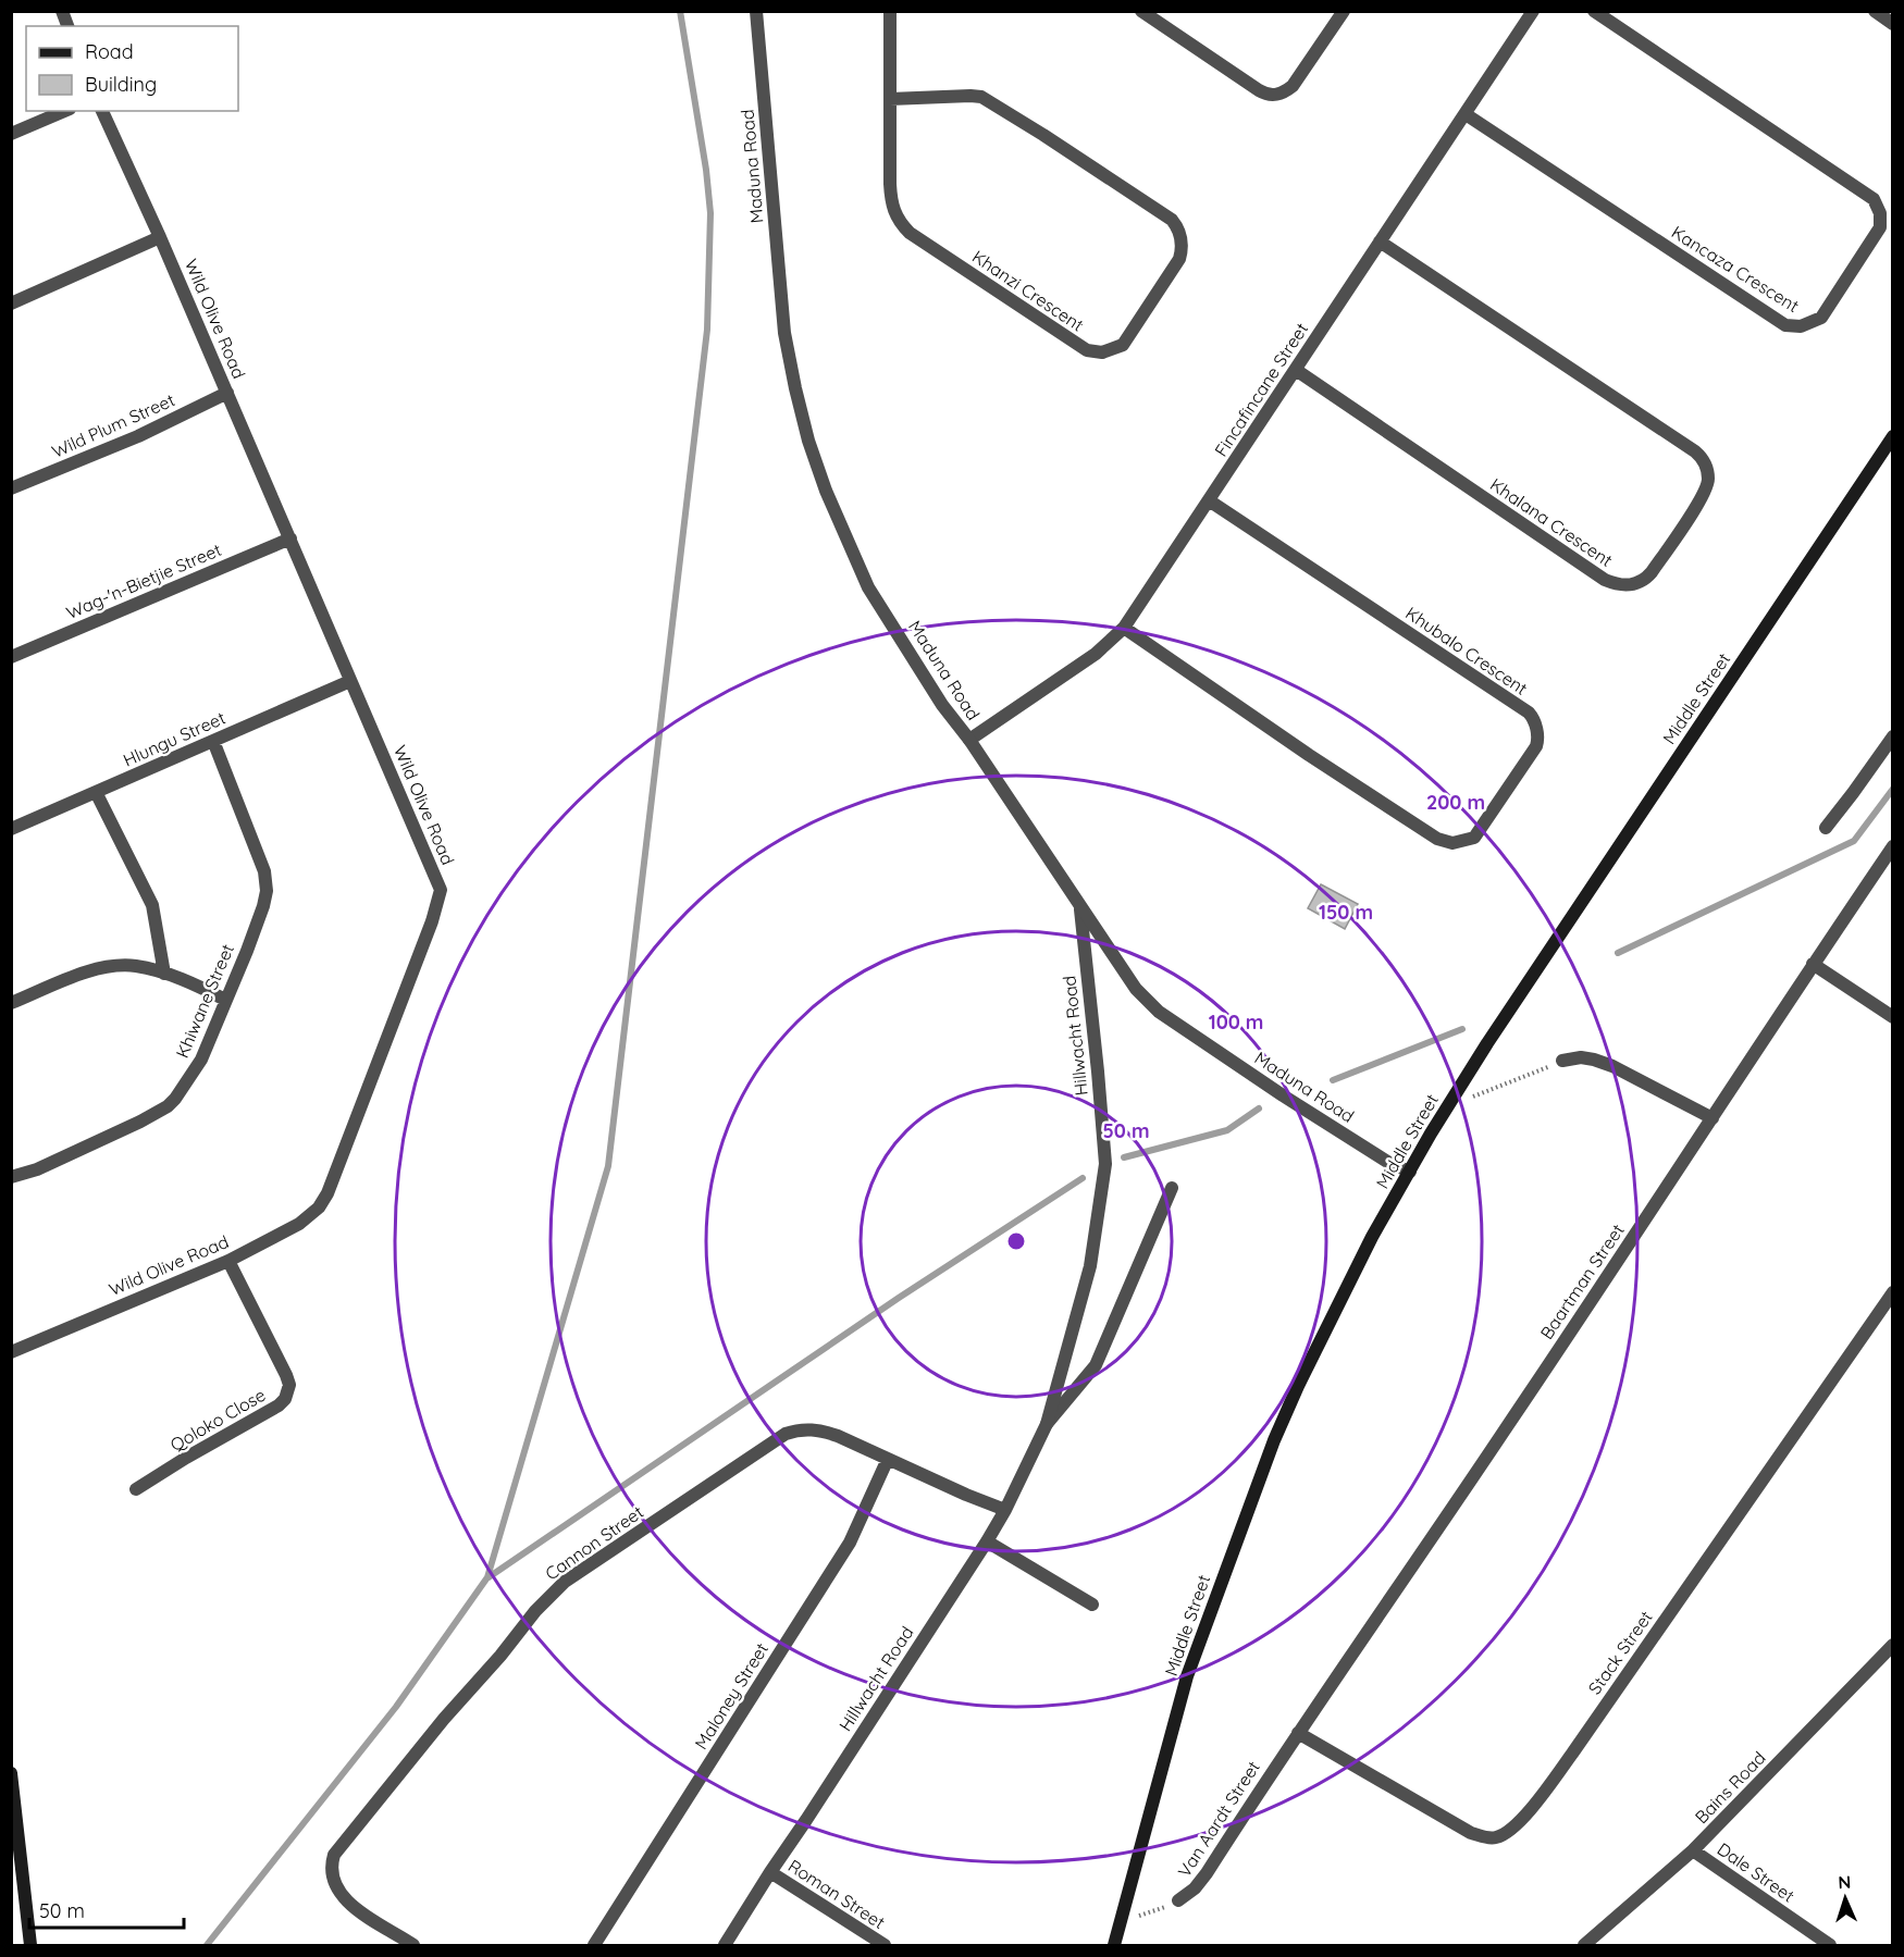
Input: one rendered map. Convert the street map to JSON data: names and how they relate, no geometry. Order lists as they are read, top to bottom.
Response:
{
  "streets": {
    "main road": ["Middle Street"],
    "street": [
      "Maduna Road",
      "Kancaza Crescent",
      "Khanzi Crescent",
      "Wild Olive Road",
      "Fincafincane Street",
      "Wild Plum Street",
      "Khalana Crescent",
      "Wag-'n-Bietjie Street",
      "Khubalo Crescent",
      "Hlungu Street",
      "Khiwane Street",
      "Hillwacht Road",
      "Baartman Street",
      "Qoloko Close",
      "Cannon Street",
      "Stack Street",
      "Maloney Street",
      "Bains Road",
      "Van Aardt Street",
      "Dale Street",
      "Roman Street"
    ]
  },
  "crossings": [
    ["Maduna Road", "Fincafincane Street"],
    ["Maduna Road", "Middle Street"],
    ["Maduna Road", "Hillwacht Road"],
    ["Kancaza Crescent", "Fincafincane Street"],
    ["Wild Olive Road", "Wild Plum Street"],
    ["Wild Olive Road", "Wag-'n-Bietjie Street"],
    ["Wild Olive Road", "Hlungu Street"],
    ["Wild Olive Road", "Qoloko Close"],
    ["Fincafincane Street", "Khalana Crescent"],
    ["Fincafincane Street", "Khubalo Crescent"],
    ["Middle Street", "Van Aardt Street"],
    ["Hlungu Street", "Khiwane Street"],
    ["Hillwacht Road", "Cannon Street"],
    ["Hillwacht Road", "Roman Street"],
    ["Baartman Street", "Stack Street"],
    ["Baartman Street", "Van Aardt Street"],
    ["Cannon Street", "Maloney Street"],
    ["Stack Street", "Van Aardt Street"],
    ["Bains Road", "Dale Street"]
  ],
  "legend": ["Road", "Building"],
  "scale_bar": "50 m",
  "north": "top",
  "rings": [
    "200 m",
    "150 m",
    "100 m",
    "50 m"
  ]
}
